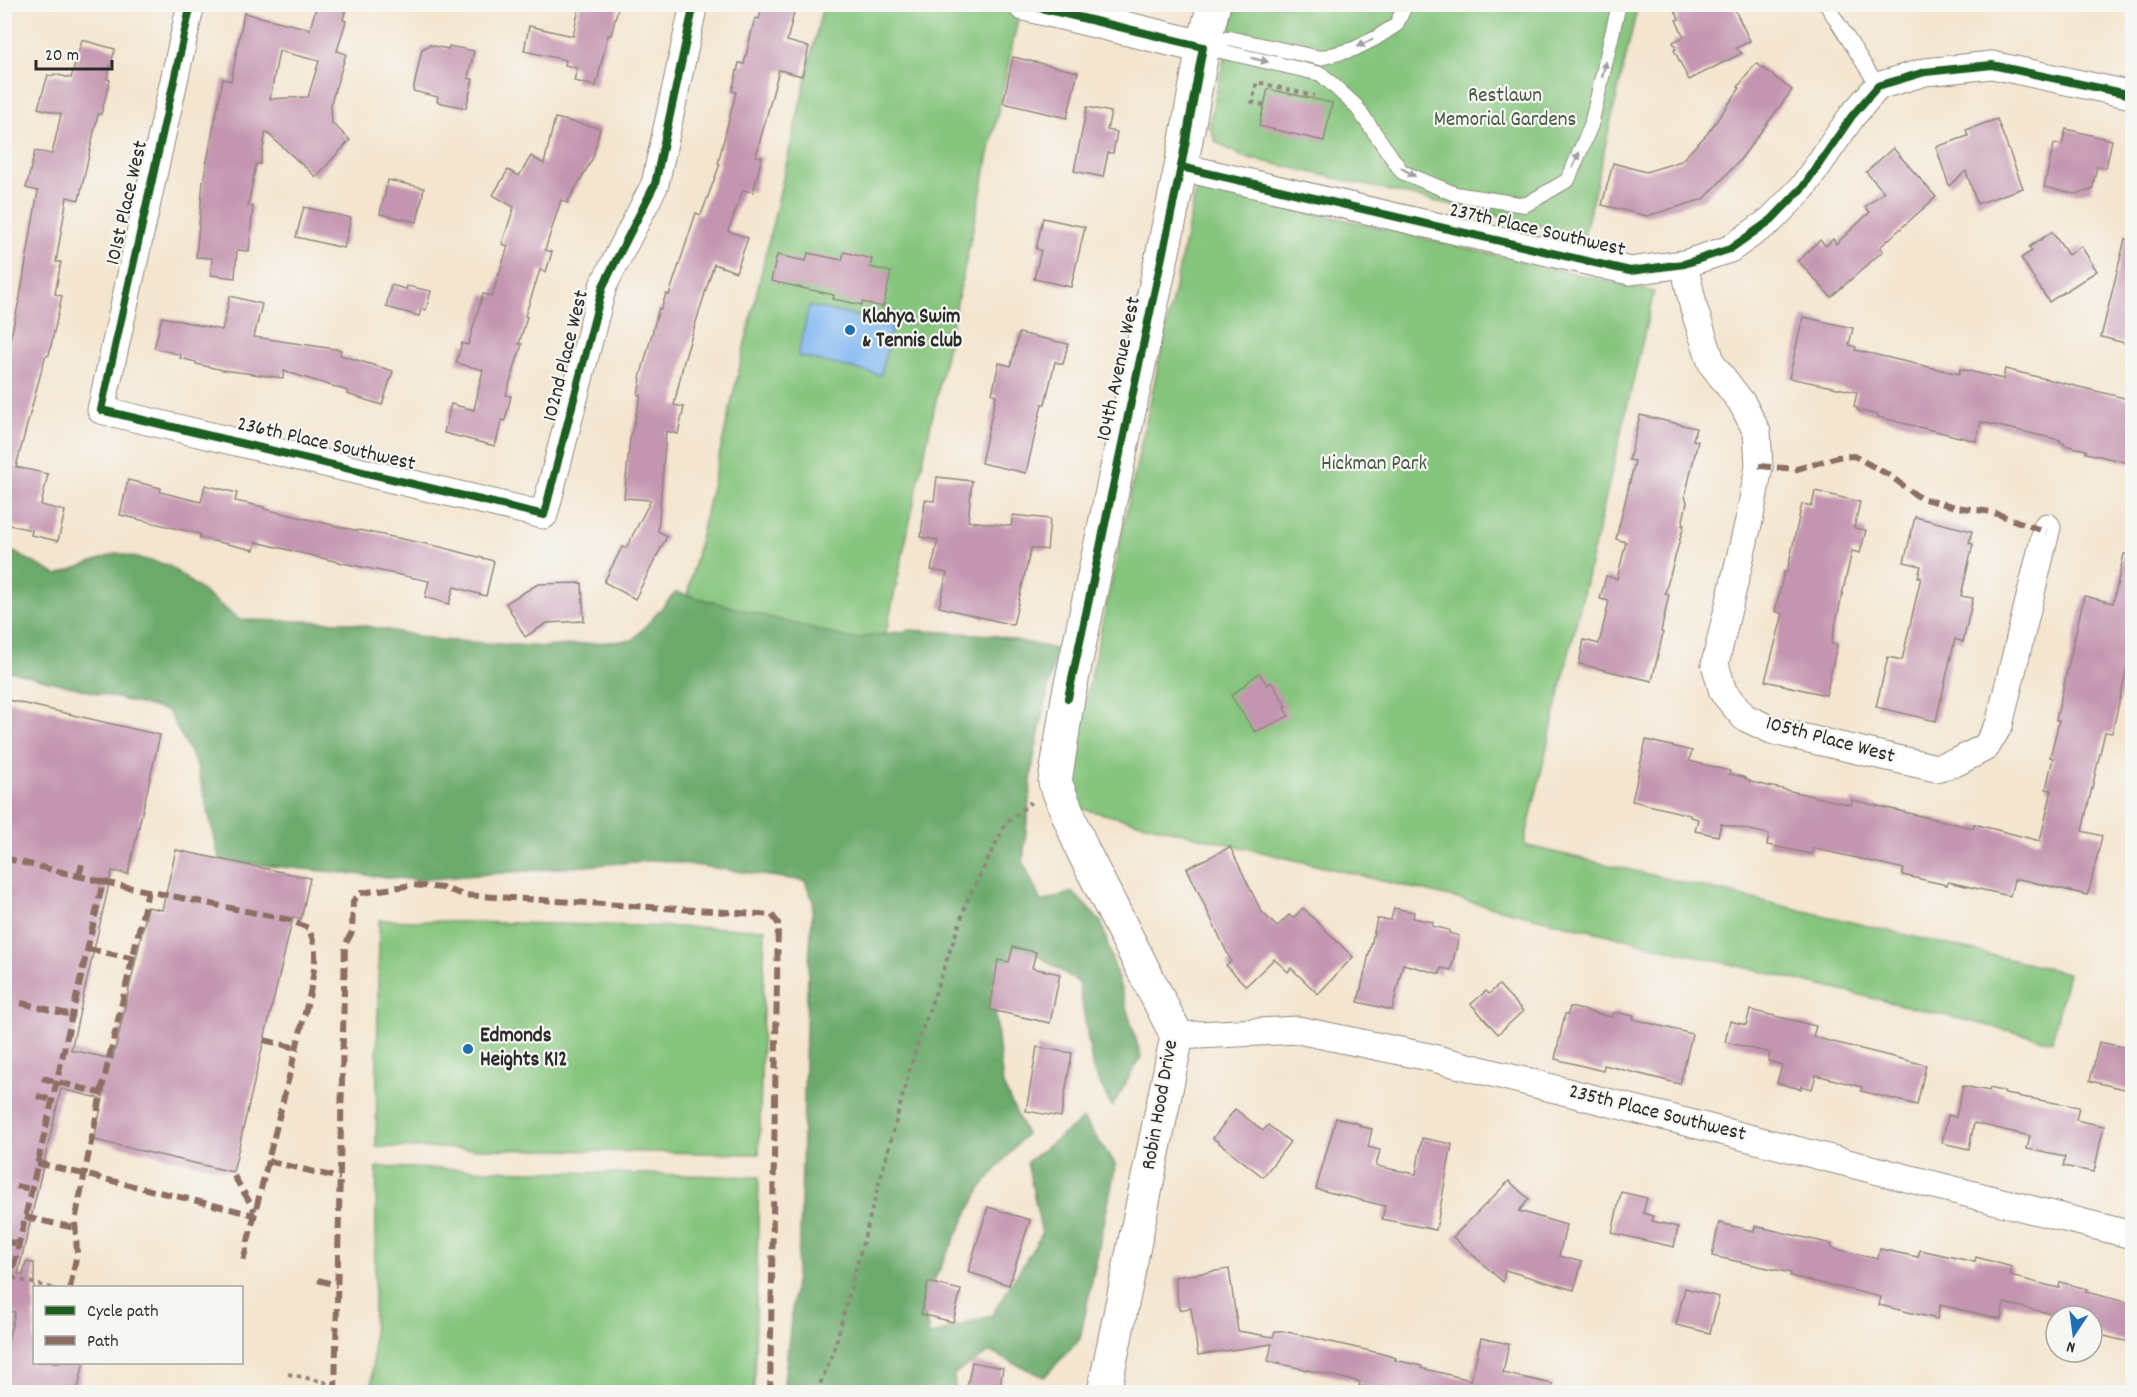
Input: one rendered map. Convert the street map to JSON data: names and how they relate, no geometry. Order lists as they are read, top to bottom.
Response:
{
  "streets": {
    "street": [
      "101st Place West",
      "237th Place Southwest",
      "102nd Place West",
      "104th Avenue West",
      "236th Place Southwest",
      "105th Place West",
      "Robin Hood Drive",
      "235th Place Southwest"
    ]
  },
  "crossings": [
    ["101st Place West", "236th Place Southwest"],
    ["237th Place Southwest", "104th Avenue West"],
    ["237th Place Southwest", "105th Place West"],
    ["102nd Place West", "236th Place Southwest"],
    ["104th Avenue West", "Robin Hood Drive"],
    ["Robin Hood Drive", "235th Place Southwest"]
  ],
  "parks": ["Restlawn Memorial Gardens", "Hickman Park"],
  "places": ["Klahya Swim & Tennis club", "Edmonds Heights K12"],
  "legend": ["Cycle path", "Path"],
  "scale_bar": "20 m",
  "north": "bottom"
}
